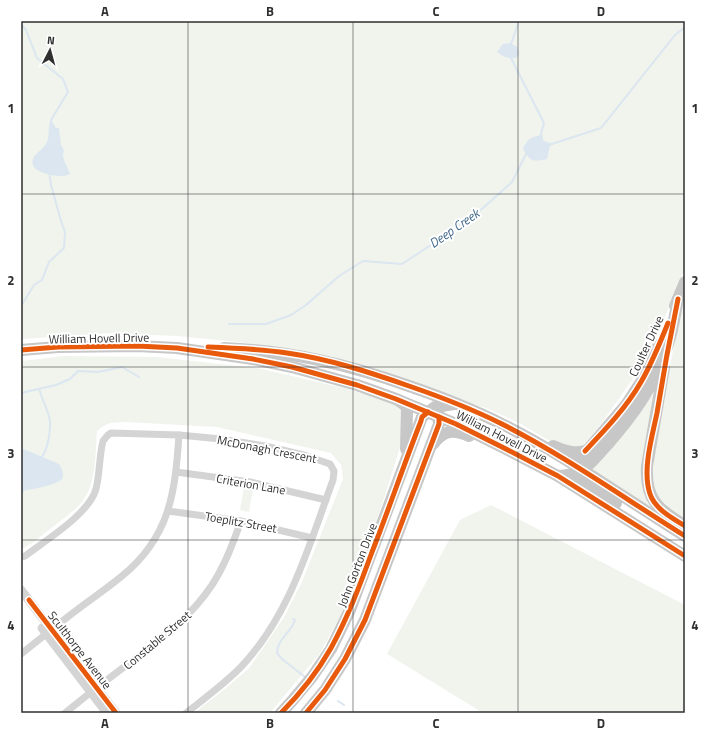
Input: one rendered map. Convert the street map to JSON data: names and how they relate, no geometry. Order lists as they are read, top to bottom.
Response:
{
  "streets": {
    "main road": ["William Hovell Drive", "Coulter Drive", "John Gorton Drive"],
    "street": [
      "McDonagh Crescent",
      "Criterion Lane",
      "Toeplitz Street",
      "Constable Street",
      "Sculthorpe Avenue"
    ]
  },
  "crossings": [
    ["William Hovell Drive", "Coulter Drive"],
    ["William Hovell Drive", "John Gorton Drive"],
    ["McDonagh Crescent", "Criterion Lane"],
    ["McDonagh Crescent", "Toeplitz Street"],
    ["Toeplitz Street", "Constable Street"],
    ["Constable Street", "Sculthorpe Avenue"]
  ],
  "water": ["Deep Creek"],
  "north": "top",
  "grid": {
    "columns": [
      "A",
      "B",
      "C",
      "D"
    ],
    "rows": [
      "1",
      "2",
      "3",
      "4"
    ]
  }
}
